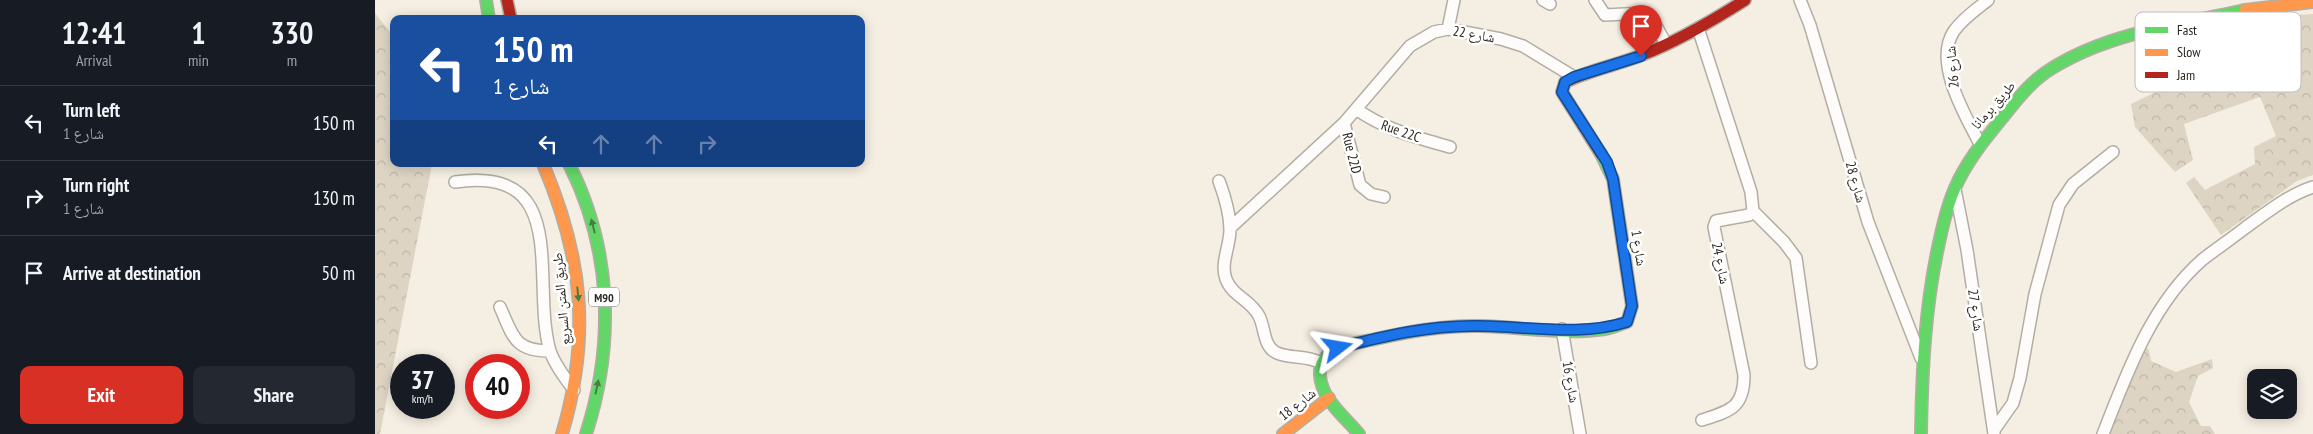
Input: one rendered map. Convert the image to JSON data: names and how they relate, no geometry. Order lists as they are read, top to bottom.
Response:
{
  "streets": {
    "main road": [
      "طريق برمانا",
      "شارع 1",
      "M90",
      "طريق المتن السريع",
      "شارع 18"
    ],
    "street": [
      "شارع 22",
      "شارع 26",
      "Rue 22C",
      "Rue 22D",
      "شارع 28",
      "شارع 24",
      "شارع 27",
      "شارع 16"
    ]
  },
  "crossings": [
    ["شارع 22", "Rue 22C"],
    ["شارع 22", "Rue 22D"],
    ["شارع 22", "شارع 1"],
    ["شارع 26", "طريق برمانا"],
    ["طريق برمانا", "شارع 28"],
    ["طريق برمانا", "شارع 27"],
    ["شارع 1", "شارع 16"]
  ],
  "legend": ["Fast", "Slow", "Jam"],
  "page": {
    "eta": [
      "12:41",
      "Arrival",
      "1",
      "min",
      "330",
      "m"
    ],
    "turn": ["150 m", "شارع 1"],
    "list": [
      {
        "name": "Turn left",
        "note": "شارع 1",
        "value": "150 m"
      },
      {
        "name": "Turn right",
        "note": "شارع 1",
        "value": "130 m"
      },
      {
        "name": "Arrive at destination",
        "value": "50 m"
      }
    ],
    "speed": "37 km/h",
    "limit": "40",
    "buttons": ["Exit", "Share"]
  }
}
